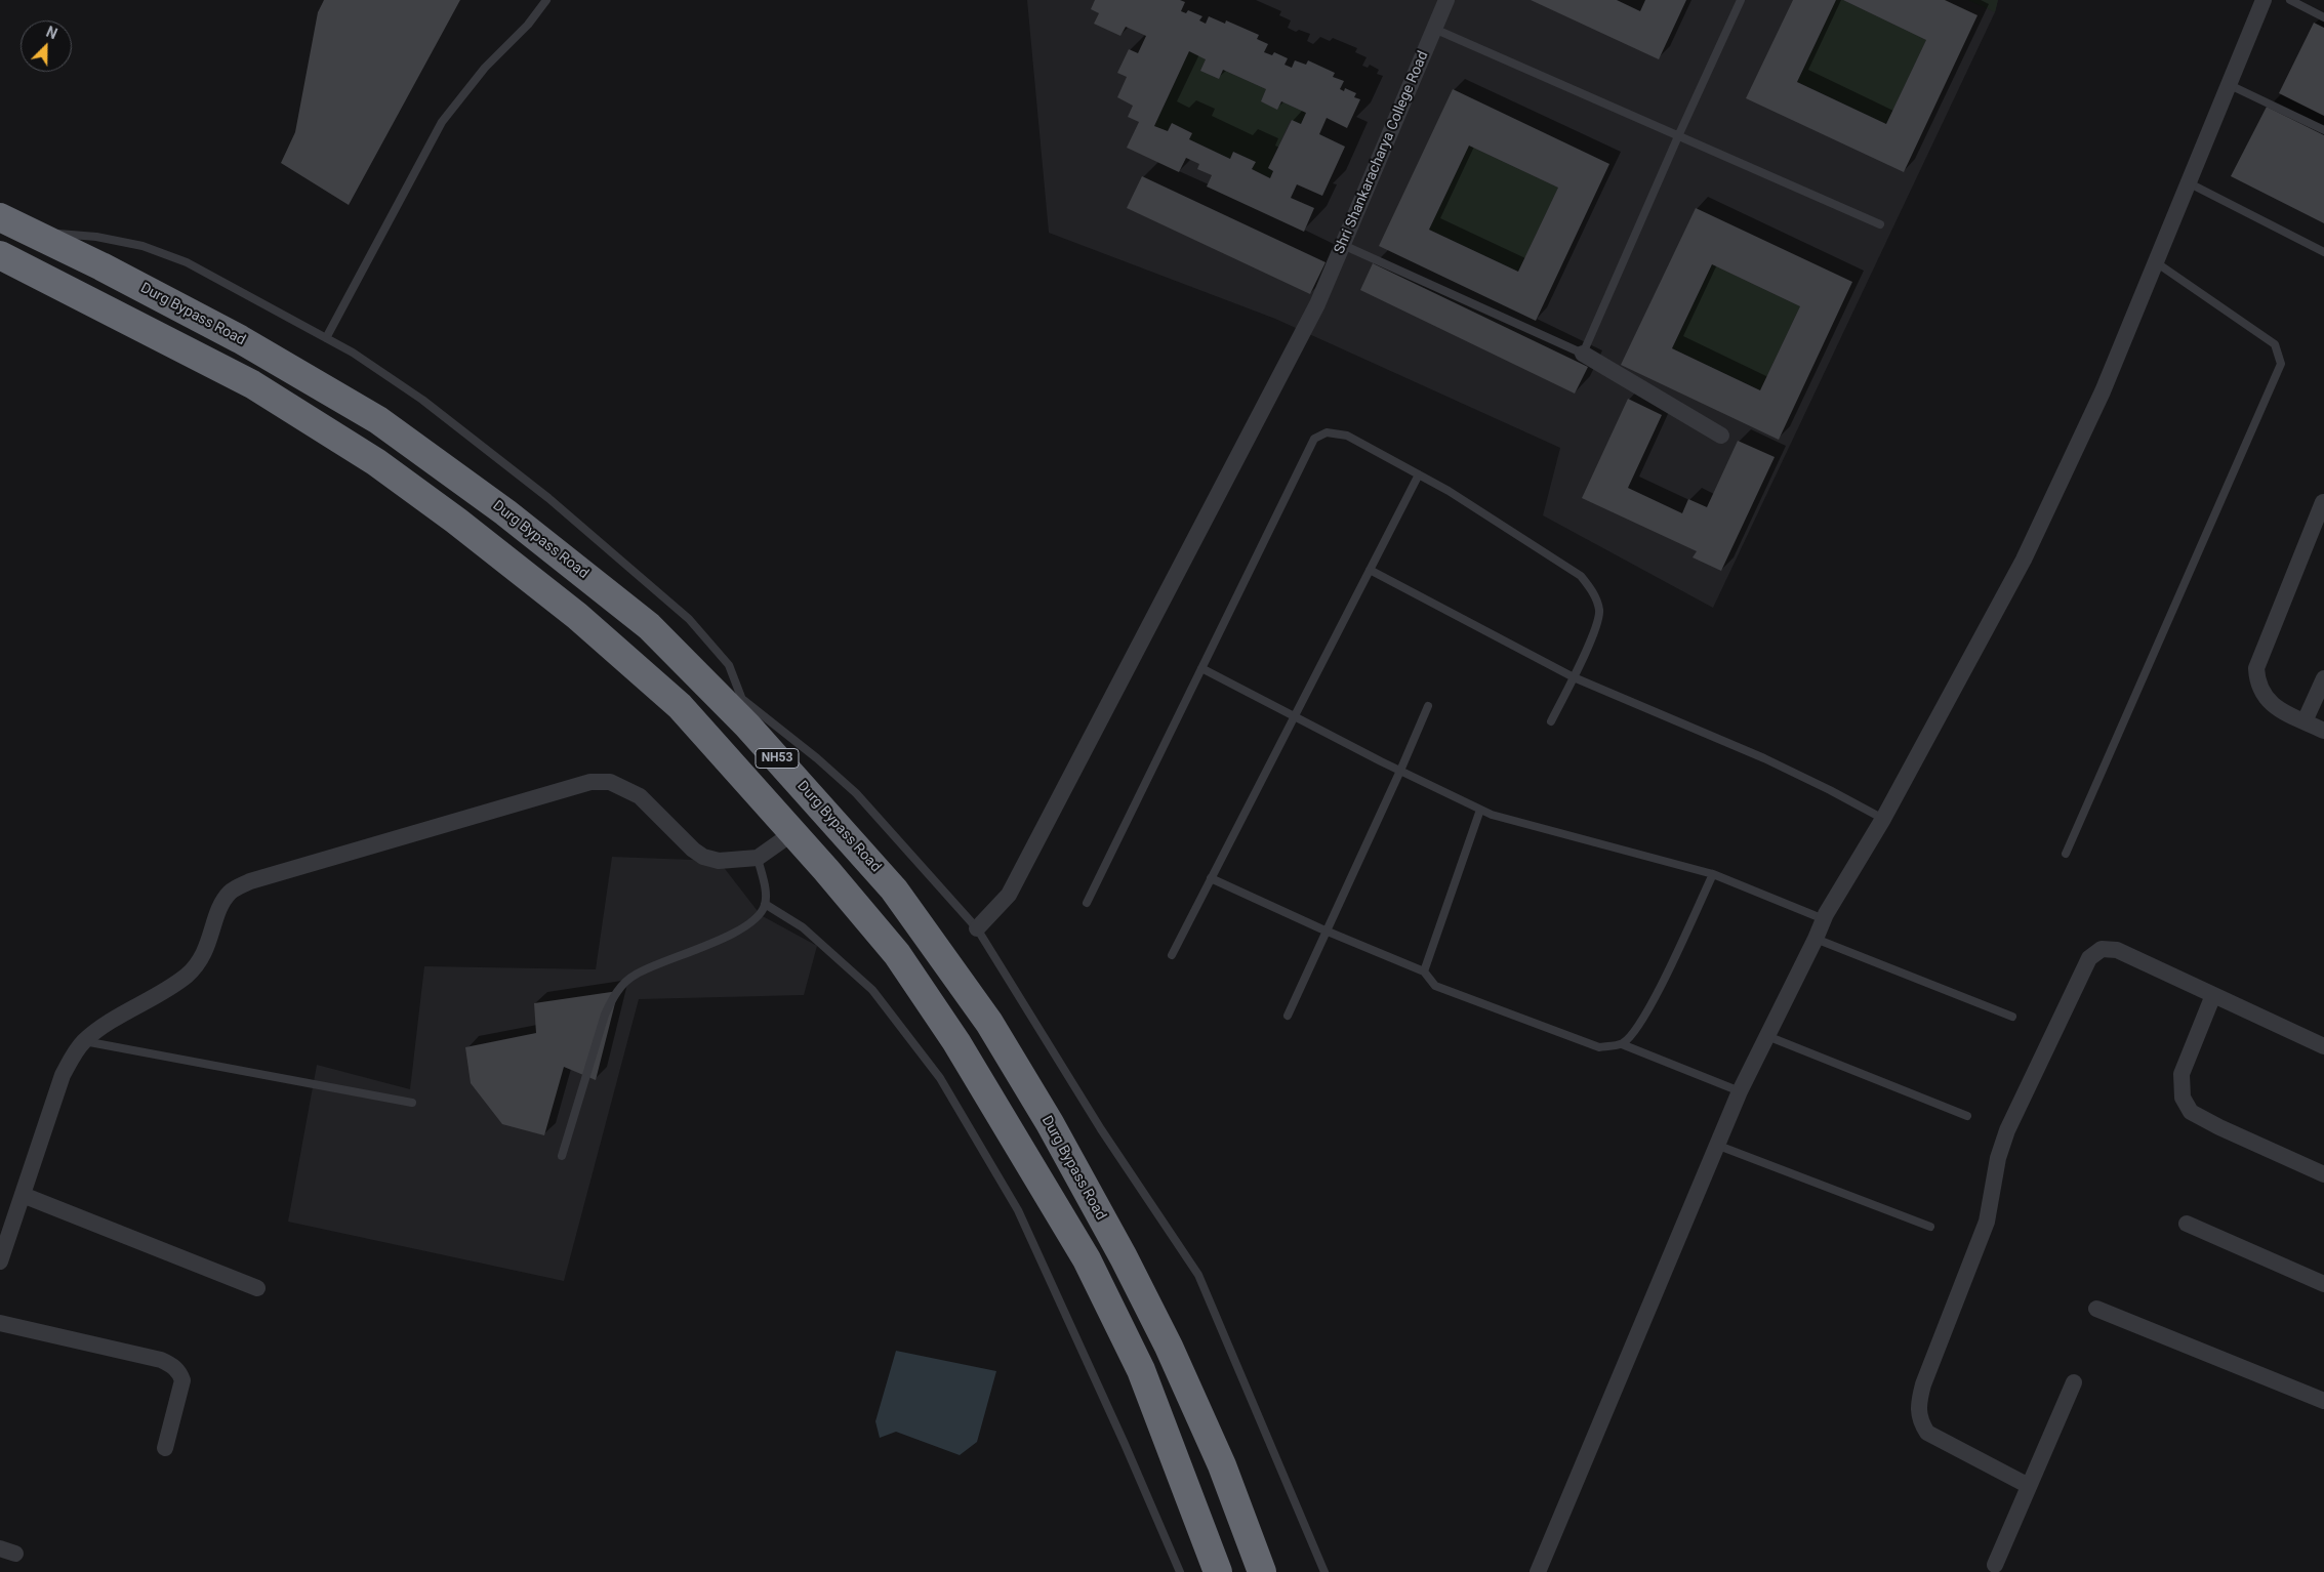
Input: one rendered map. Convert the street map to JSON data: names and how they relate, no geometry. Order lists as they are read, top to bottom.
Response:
{
  "streets": {
    "highway": ["Durg Bypass Road", "NH53"],
    "street": ["Shri Shankaracharya College Road"]
  },
  "north": "top right"
}
